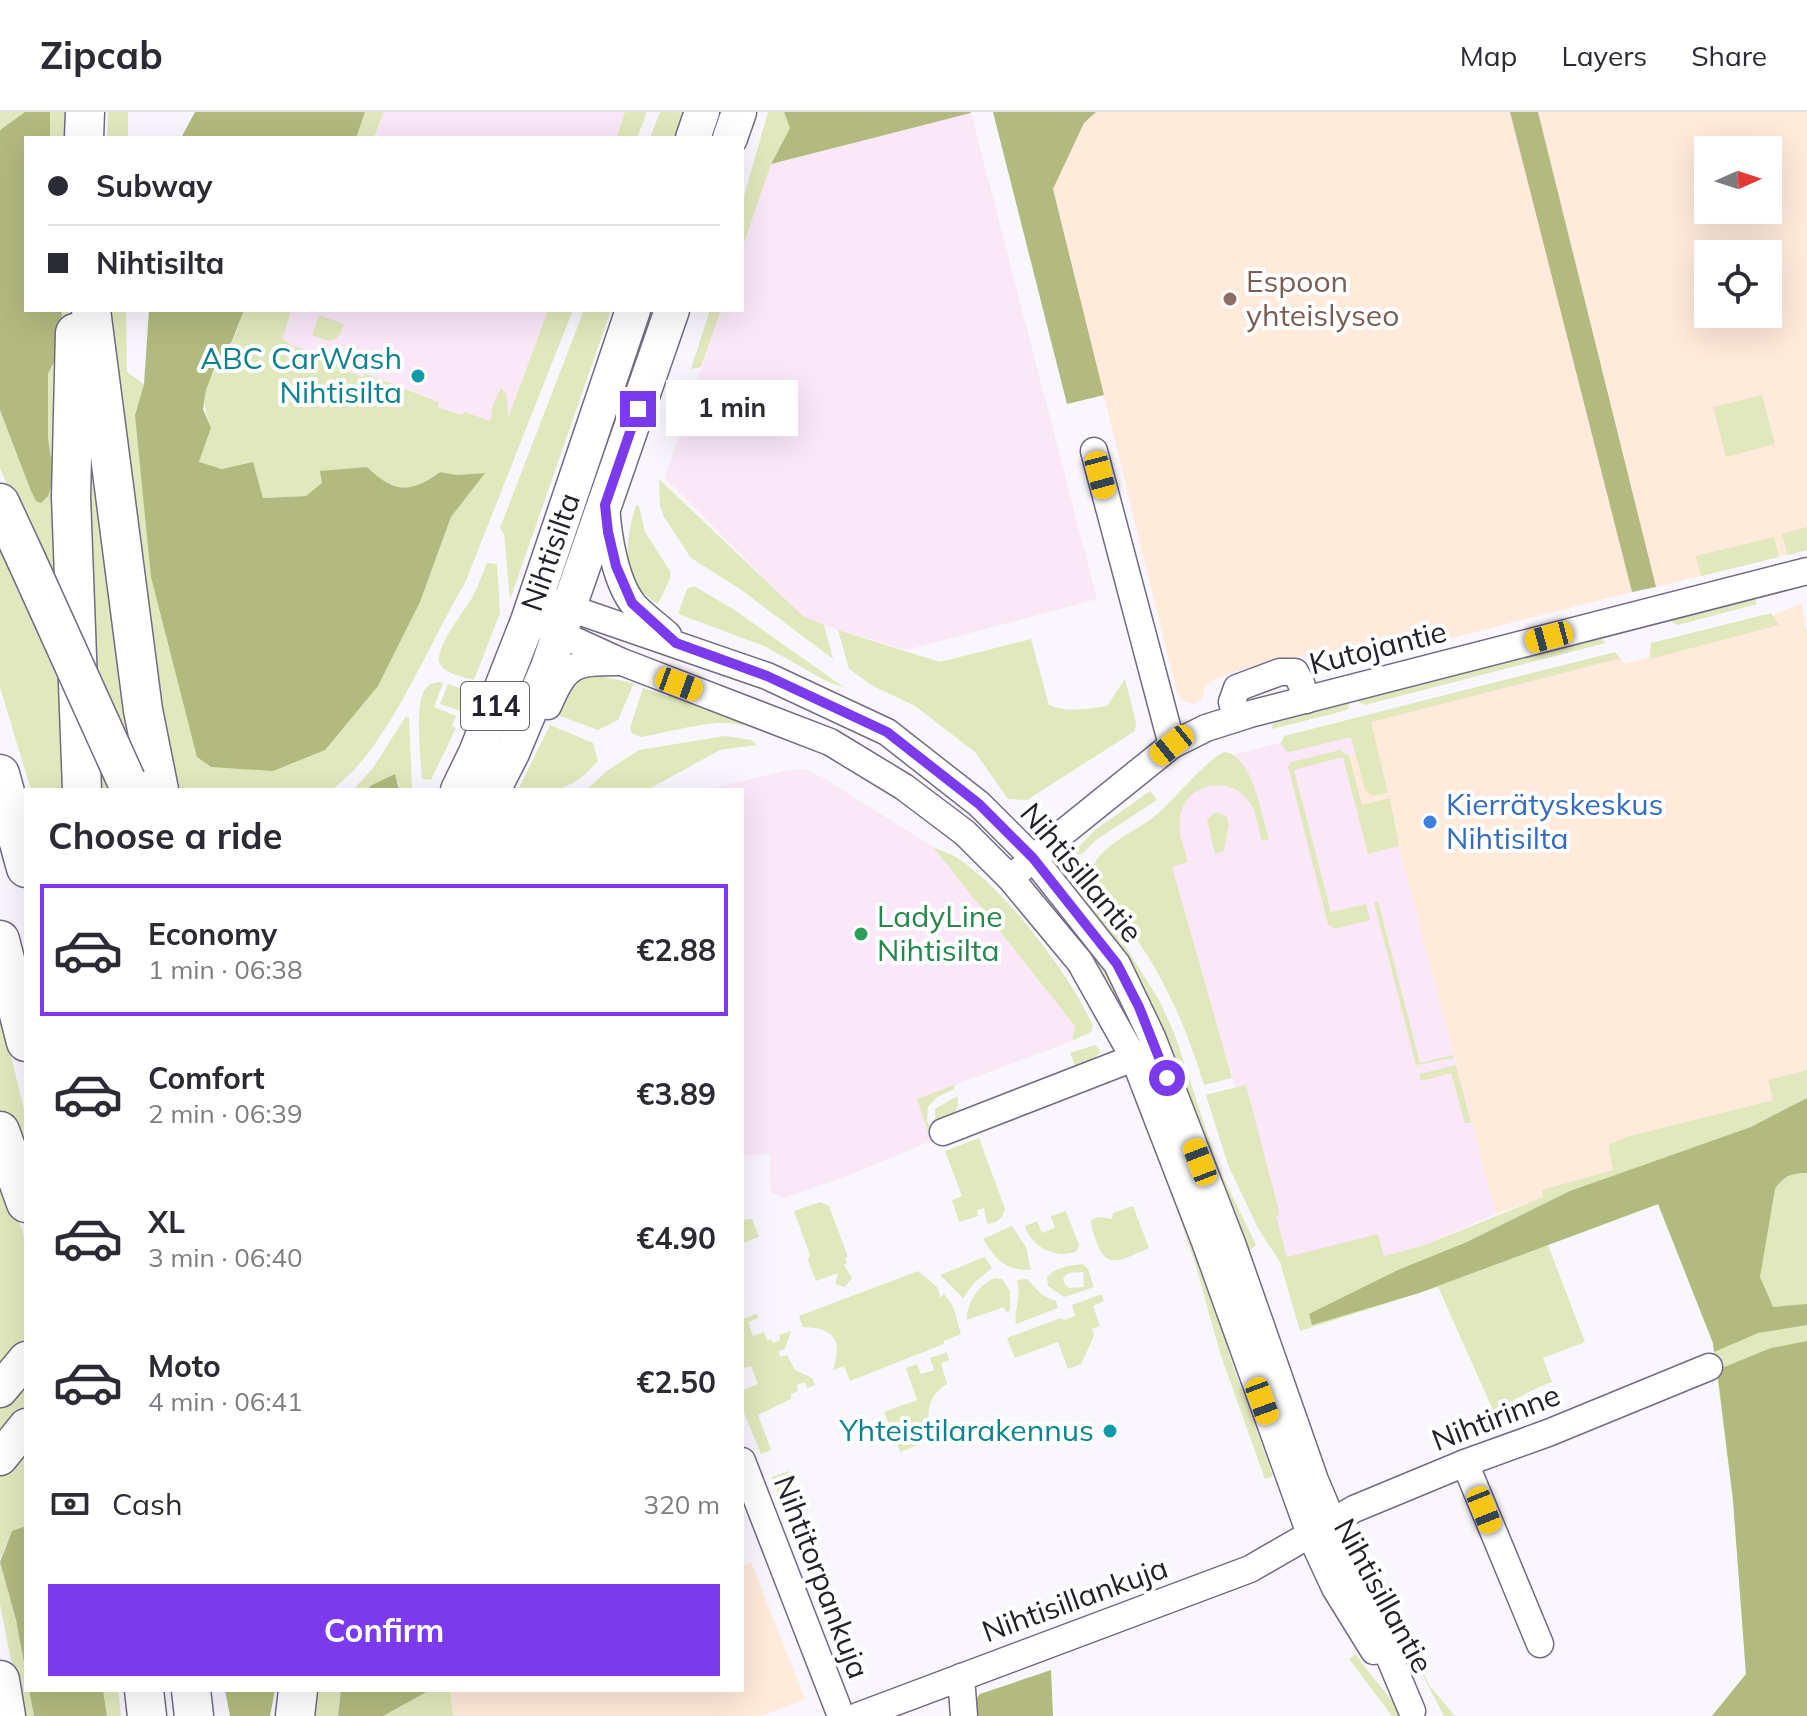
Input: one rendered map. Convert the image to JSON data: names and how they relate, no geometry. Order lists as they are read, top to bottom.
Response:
{
  "streets": {
    "main road": ["Nihtisilta", "114"],
    "street": [
      "Kutojantie",
      "Nihtisillantie",
      "Nihtirinne",
      "Nihtitorpankuja",
      "Nihtisillankuja"
    ]
  },
  "crossings": [
    ["Nihtisilta", "Nihtisillantie"],
    ["Kutojantie", "Nihtisillantie"],
    ["Nihtisillantie", "Nihtirinne"],
    ["Nihtisillantie", "Nihtisillankuja"],
    ["Nihtirinne", "Nihtisillankuja"]
  ],
  "places": [
    "Espoon yhteislyseo",
    "ABC CarWash Nihtisilta",
    "Kierrätyskeskus Nihtisilta",
    "LadyLine Nihtisilta",
    "Yhteistilarakennus"
  ],
  "north": "right",
  "page": {
    "header": "Zipcab",
    "nav": ["Map", "Layers", "Share"],
    "banner": ["Subway", "Nihtisilta"],
    "bubble": "1 min",
    "heading": "Choose a ride",
    "list": [
      {
        "name": "Economy",
        "note": "1 min · 06:38",
        "value": "€2.88"
      },
      {
        "name": "Comfort",
        "note": "2 min · 06:39",
        "value": "€3.89"
      },
      {
        "name": "XL",
        "note": "3 min · 06:40",
        "value": "€4.90"
      },
      {
        "name": "Moto",
        "note": "4 min · 06:41",
        "value": "€2.50"
      }
    ],
    "pay": ["Cash", "320 m"],
    "buttons": "Confirm"
  }
}
